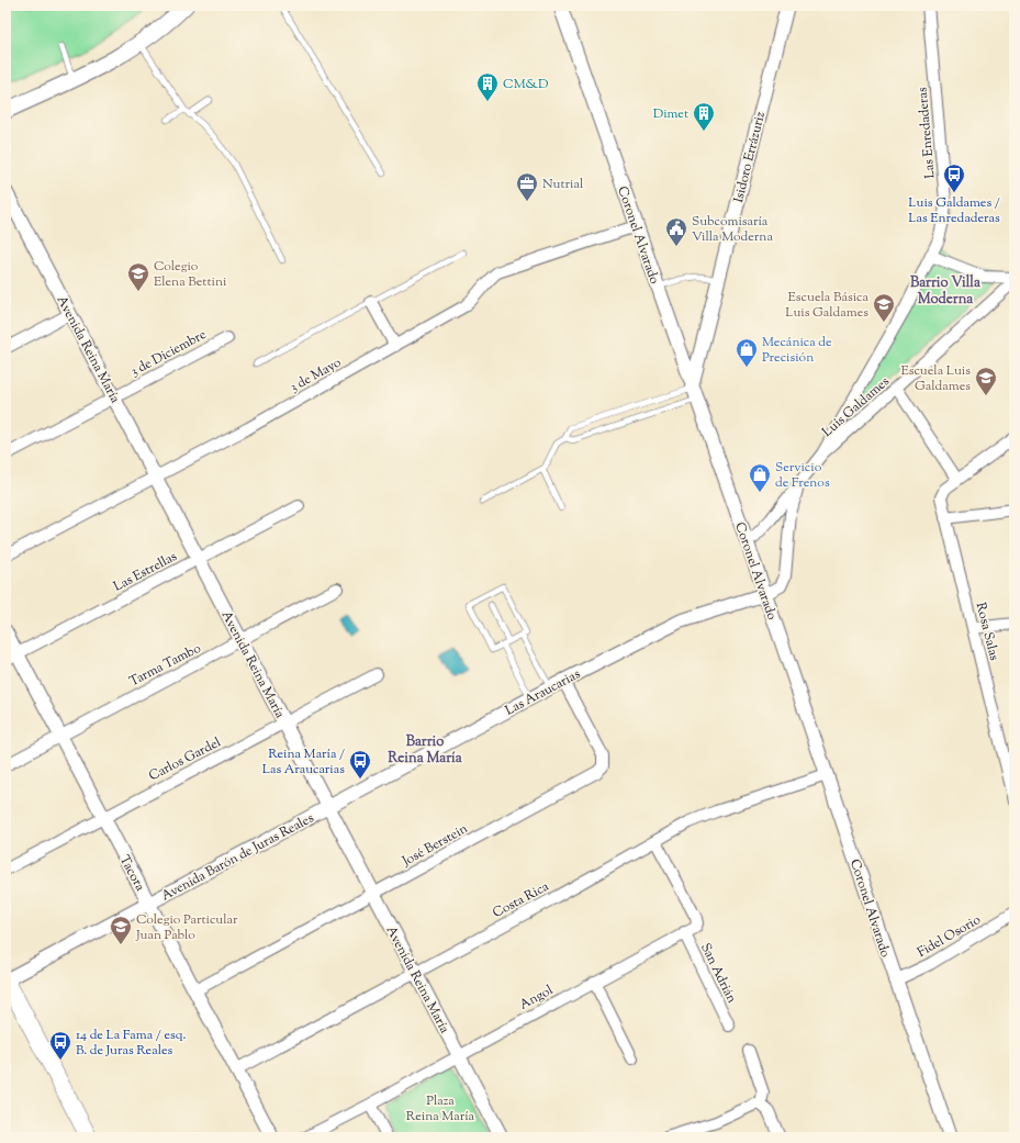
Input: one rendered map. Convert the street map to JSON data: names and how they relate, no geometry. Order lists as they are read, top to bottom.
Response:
{
  "streets": {
    "street": [
      "Las Enredaderas",
      "Isidoro Errázuriz",
      "Coronel Alvarado",
      "Avenida Reina María",
      "3 de Diciembre",
      "3 de Mayo",
      "Luis Galdames",
      "Las Estrellas",
      "Rosa Salas",
      "Tarma Tambo",
      "Las Araucarias",
      "Carlos Gardel",
      "José Berstein",
      "Avenida Barón de Juras Reales",
      "Tacora",
      "Costa Rica",
      "Fidel Osorio",
      "San Adrián",
      "Angol"
    ]
  },
  "crossings": [
    ["Las Enredaderas", "Luis Galdames"],
    ["Isidoro Errázuriz", "Coronel Alvarado"],
    ["Coronel Alvarado", "3 de Mayo"],
    ["Coronel Alvarado", "Luis Galdames"],
    ["Coronel Alvarado", "Las Araucarias"],
    ["Coronel Alvarado", "Costa Rica"],
    ["Coronel Alvarado", "Fidel Osorio"],
    ["Avenida Reina María", "3 de Diciembre"],
    ["Avenida Reina María", "3 de Mayo"],
    ["Avenida Reina María", "Las Estrellas"],
    ["Avenida Reina María", "Tarma Tambo"],
    ["Avenida Reina María", "Las Araucarias"],
    ["Avenida Reina María", "Carlos Gardel"],
    ["Avenida Reina María", "José Berstein"],
    ["Avenida Reina María", "Avenida Barón de Juras Reales"],
    ["Avenida Reina María", "Costa Rica"],
    ["Avenida Reina María", "Angol"],
    ["Luis Galdames", "Las Araucarias"],
    ["Las Estrellas", "Tacora"],
    ["Tarma Tambo", "Tacora"],
    ["Las Araucarias", "José Berstein"],
    ["Las Araucarias", "Avenida Barón de Juras Reales"],
    ["Carlos Gardel", "Tacora"],
    ["José Berstein", "Tacora"],
    ["Avenida Barón de Juras Reales", "Tacora"],
    ["Tacora", "Costa Rica"],
    ["Costa Rica", "Angol"],
    ["San Adrián", "Angol"]
  ],
  "districts": ["Barrio Villa Moderna", "Barrio Reina María"],
  "parks": ["Plaza Reina María"],
  "places": {
    "building": ["CM&D", "Dimet"],
    "bus stop": ["Luis Galdames / Las Enredaderas", "Reina María / Las Araucarias", "14 de La Fama / esq. B. de Juras Reales"],
    "office": ["Nutrial"],
    "public building": ["Subcomisaría Villa Moderna"],
    "school or university": [
      "Colegio Elena Bettini",
      "Escuela Básica Luis Galdames",
      "Escuela Luis Galdames",
      "Colegio Particular Juan Pablo"
    ],
    "shop": ["Mecánica de Precisión", "Servicio de Frenos"]
  }
}
